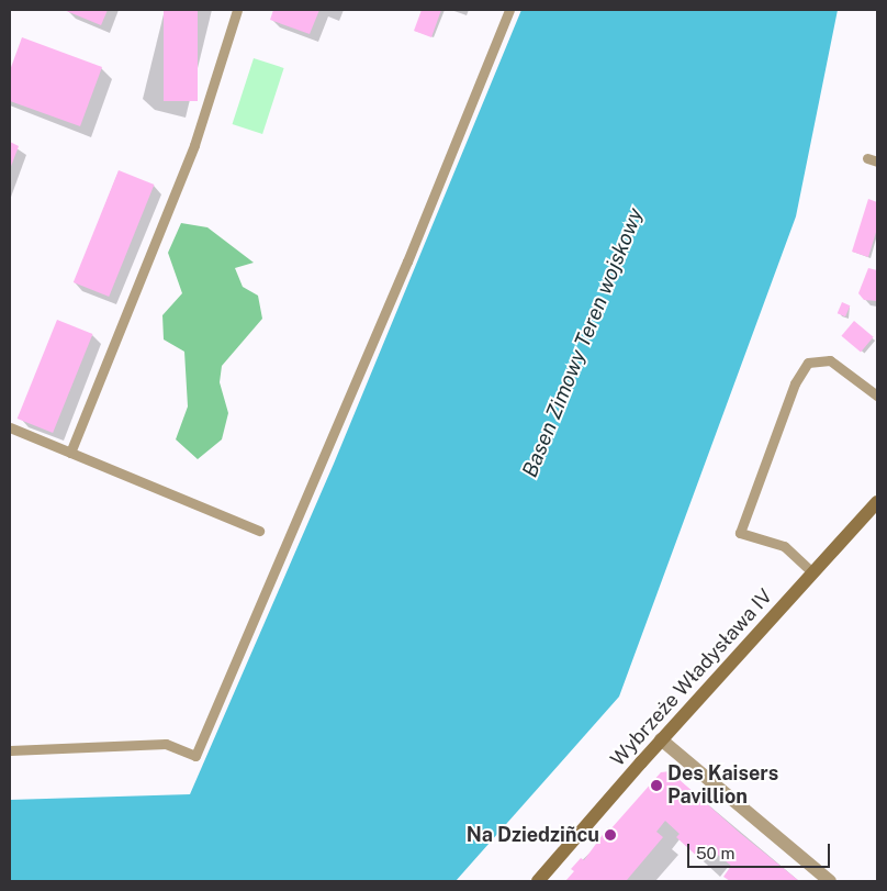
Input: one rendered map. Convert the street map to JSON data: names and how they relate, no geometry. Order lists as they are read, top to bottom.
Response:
{
  "streets": {
    "street": ["Wybrzeże Władysława IV"]
  },
  "water": ["Basen Zimowy Teren wojskowy"],
  "places": ["Des Kaisers Pavillion", "Na Dziedziñcu"],
  "scale_bar": "50 m"
}
